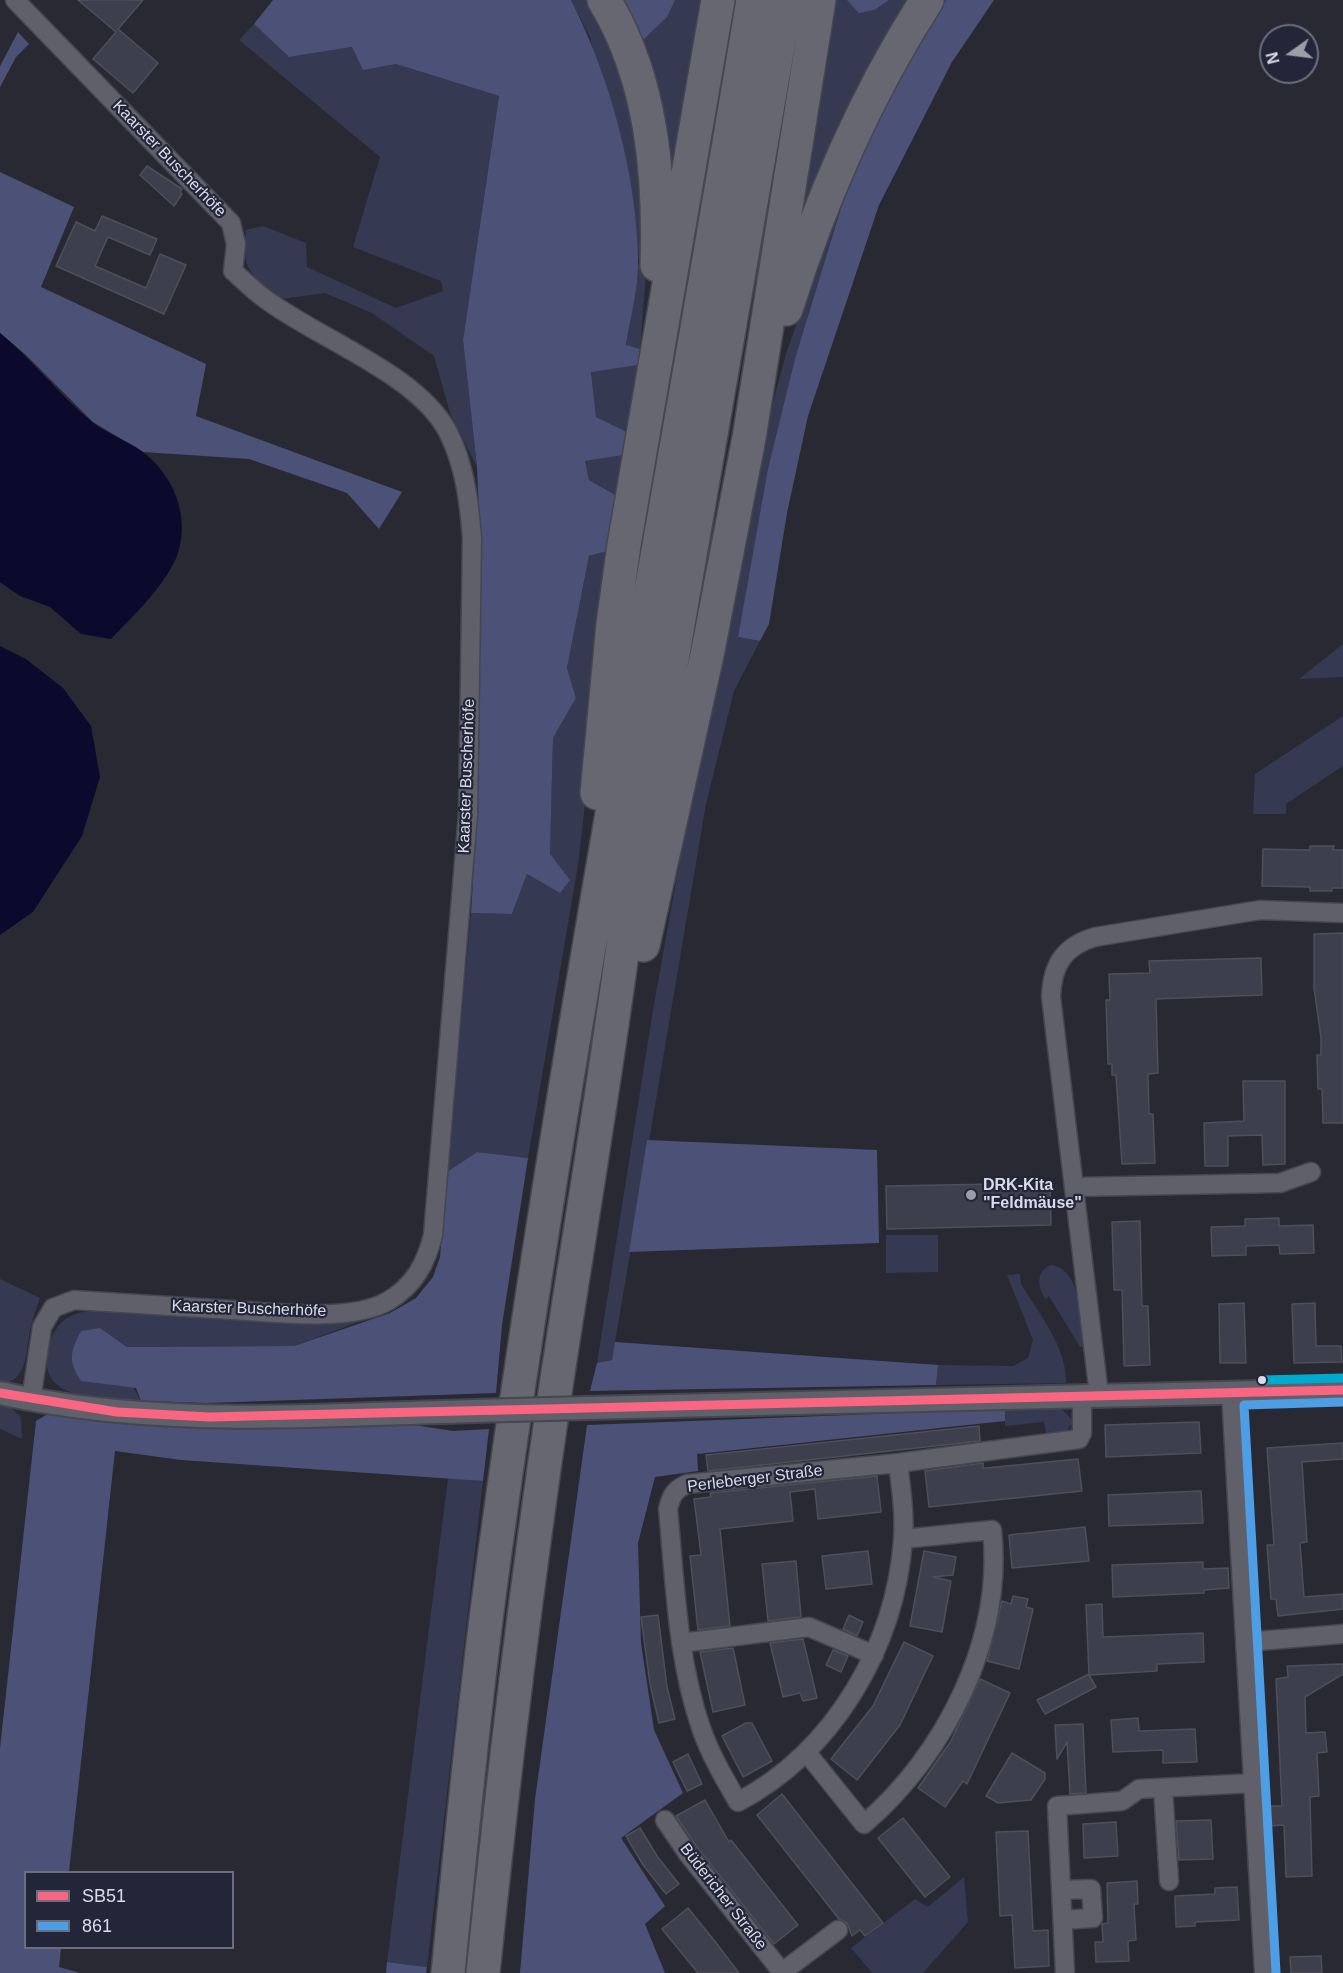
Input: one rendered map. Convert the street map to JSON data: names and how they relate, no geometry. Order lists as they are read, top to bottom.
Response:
{
  "streets": {
    "street": ["Kaarster Buscherhöfe", "Perleberger Straße", "Büdericher Straße"]
  },
  "places": ["DRK-Kita \"Feldmäuse\""],
  "lines": ["transit line SB51", "transit line 861"],
  "legend": ["SB51", "861"],
  "north": "left"
}
